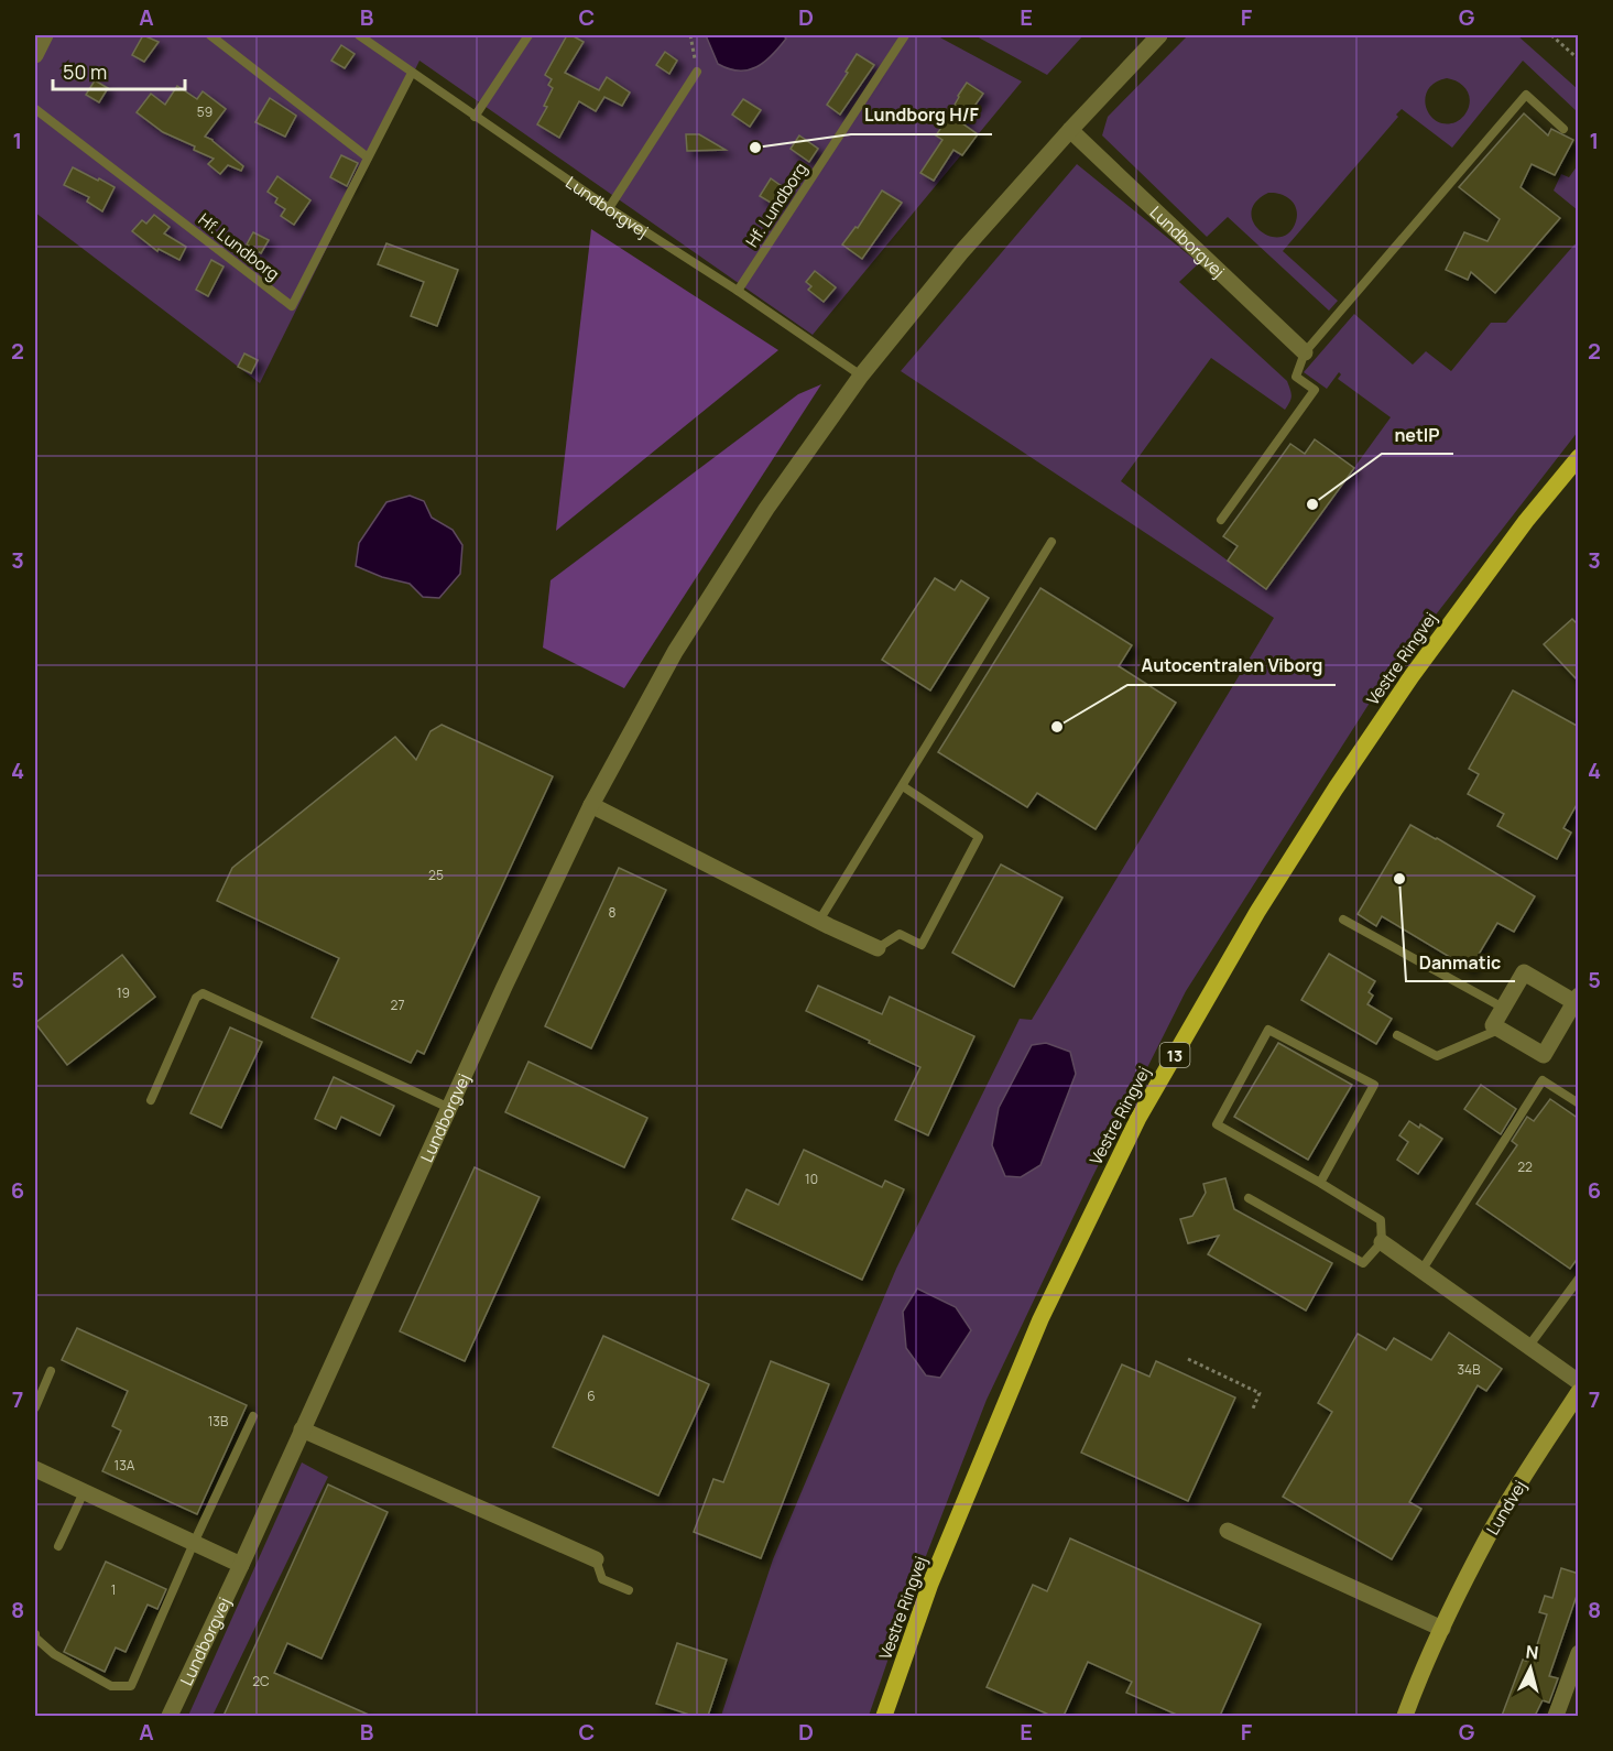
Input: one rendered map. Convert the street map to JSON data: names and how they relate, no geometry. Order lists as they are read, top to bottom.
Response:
{
  "streets": {
    "main road": ["Vestre Ringvej", "13"],
    "street": ["Lundborgvej", "Lundvej"],
    "lane": ["Hf. Lundborg"]
  },
  "crossings": [
    ["Hf. Lundborg", "Lundborgvej"]
  ],
  "places": [
    "Lundborg H/F",
    "netIP",
    "Autocentralen Viborg",
    "Danmatic"
  ],
  "house_numbers": [
    "59",
    "25",
    "8",
    "19",
    "27",
    "22",
    "10",
    "34B",
    "6",
    "13B",
    "13A",
    "1",
    "2C"
  ],
  "scale_bar": "50 m",
  "north": "top",
  "grid": {
    "columns": [
      "A",
      "B",
      "C",
      "D",
      "E",
      "F",
      "G"
    ],
    "rows": [
      "1",
      "2",
      "3",
      "4",
      "5",
      "6",
      "7",
      "8"
    ]
  }
}
